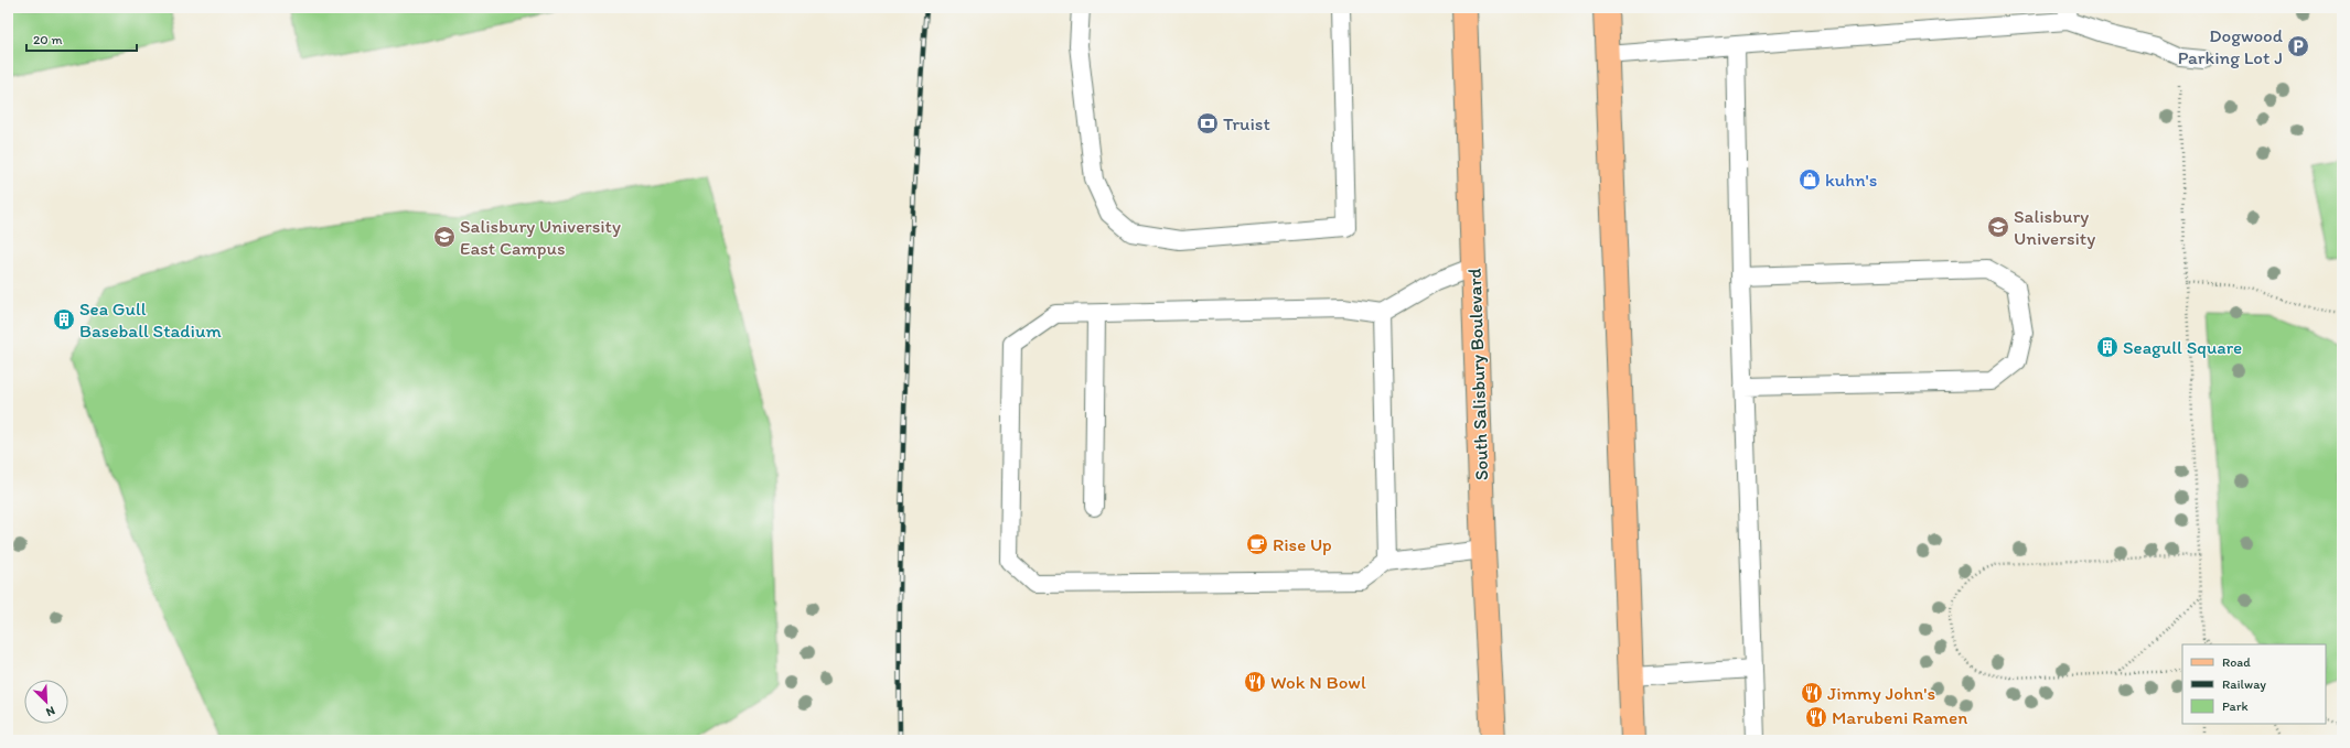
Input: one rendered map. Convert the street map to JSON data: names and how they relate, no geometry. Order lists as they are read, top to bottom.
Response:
{
  "streets": {
    "main road": ["South Salisbury Boulevard"]
  },
  "places": {
    "parking": ["Dogwood Parking Lot J"],
    "bank": ["Truist"],
    "shop": ["kuhn's"],
    "school or university": ["Salisbury University", "Salisbury University East Campus"],
    "building": ["Sea Gull Baseball Stadium", "Seagull Square"],
    "cafe": ["Rise Up"],
    "restaurant": ["Wok N Bowl", "Jimmy John's", "Marubeni Ramen"]
  },
  "legend": ["Road", "Railway", "Park"],
  "scale_bar": "20 m",
  "north": "bottom right"
}
